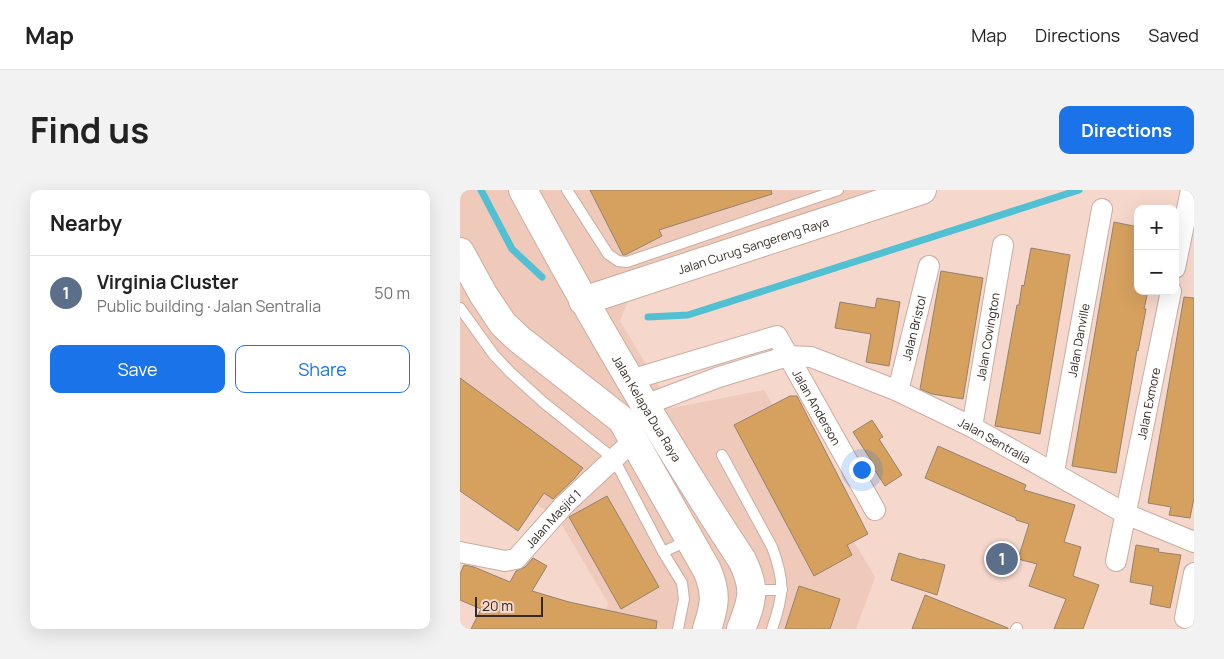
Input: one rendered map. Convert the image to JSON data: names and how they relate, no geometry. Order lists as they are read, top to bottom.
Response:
{
  "streets": {
    "main road": ["Jalan Curug Sangereng Raya", "Jalan Kelapa Dua Raya"],
    "street": [
      "Jalan Bristol",
      "Jalan Covington",
      "Jalan Danville",
      "Jalan Exmore",
      "Jalan Anderson",
      "Jalan Sentralia",
      "Jalan Masjid 1"
    ]
  },
  "crossings": [
    ["Jalan Curug Sangereng Raya", "Jalan Kelapa Dua Raya"],
    ["Jalan Bristol", "Jalan Sentralia"],
    ["Jalan Covington", "Jalan Sentralia"],
    ["Jalan Danville", "Jalan Sentralia"],
    ["Jalan Exmore", "Jalan Sentralia"],
    ["Jalan Anderson", "Jalan Kelapa Dua Raya"],
    ["Jalan Anderson", "Jalan Sentralia"]
  ],
  "scale_bar": "20 m",
  "page": {
    "header": "Map",
    "nav": ["Map", "Directions", "Saved"],
    "title": "Find us",
    "buttons": [
      "Directions",
      ["Save", "Share"]
    ],
    "heading": "Nearby",
    "map_buttons": ["+", "−"],
    "list": [
      {
        "mark": "1",
        "name": "Virginia Cluster",
        "note": "Public building · Jalan Sentralia",
        "value": "50 m"
      }
    ],
    "pins": "1",
    "scale": "20 m"
  }
}
